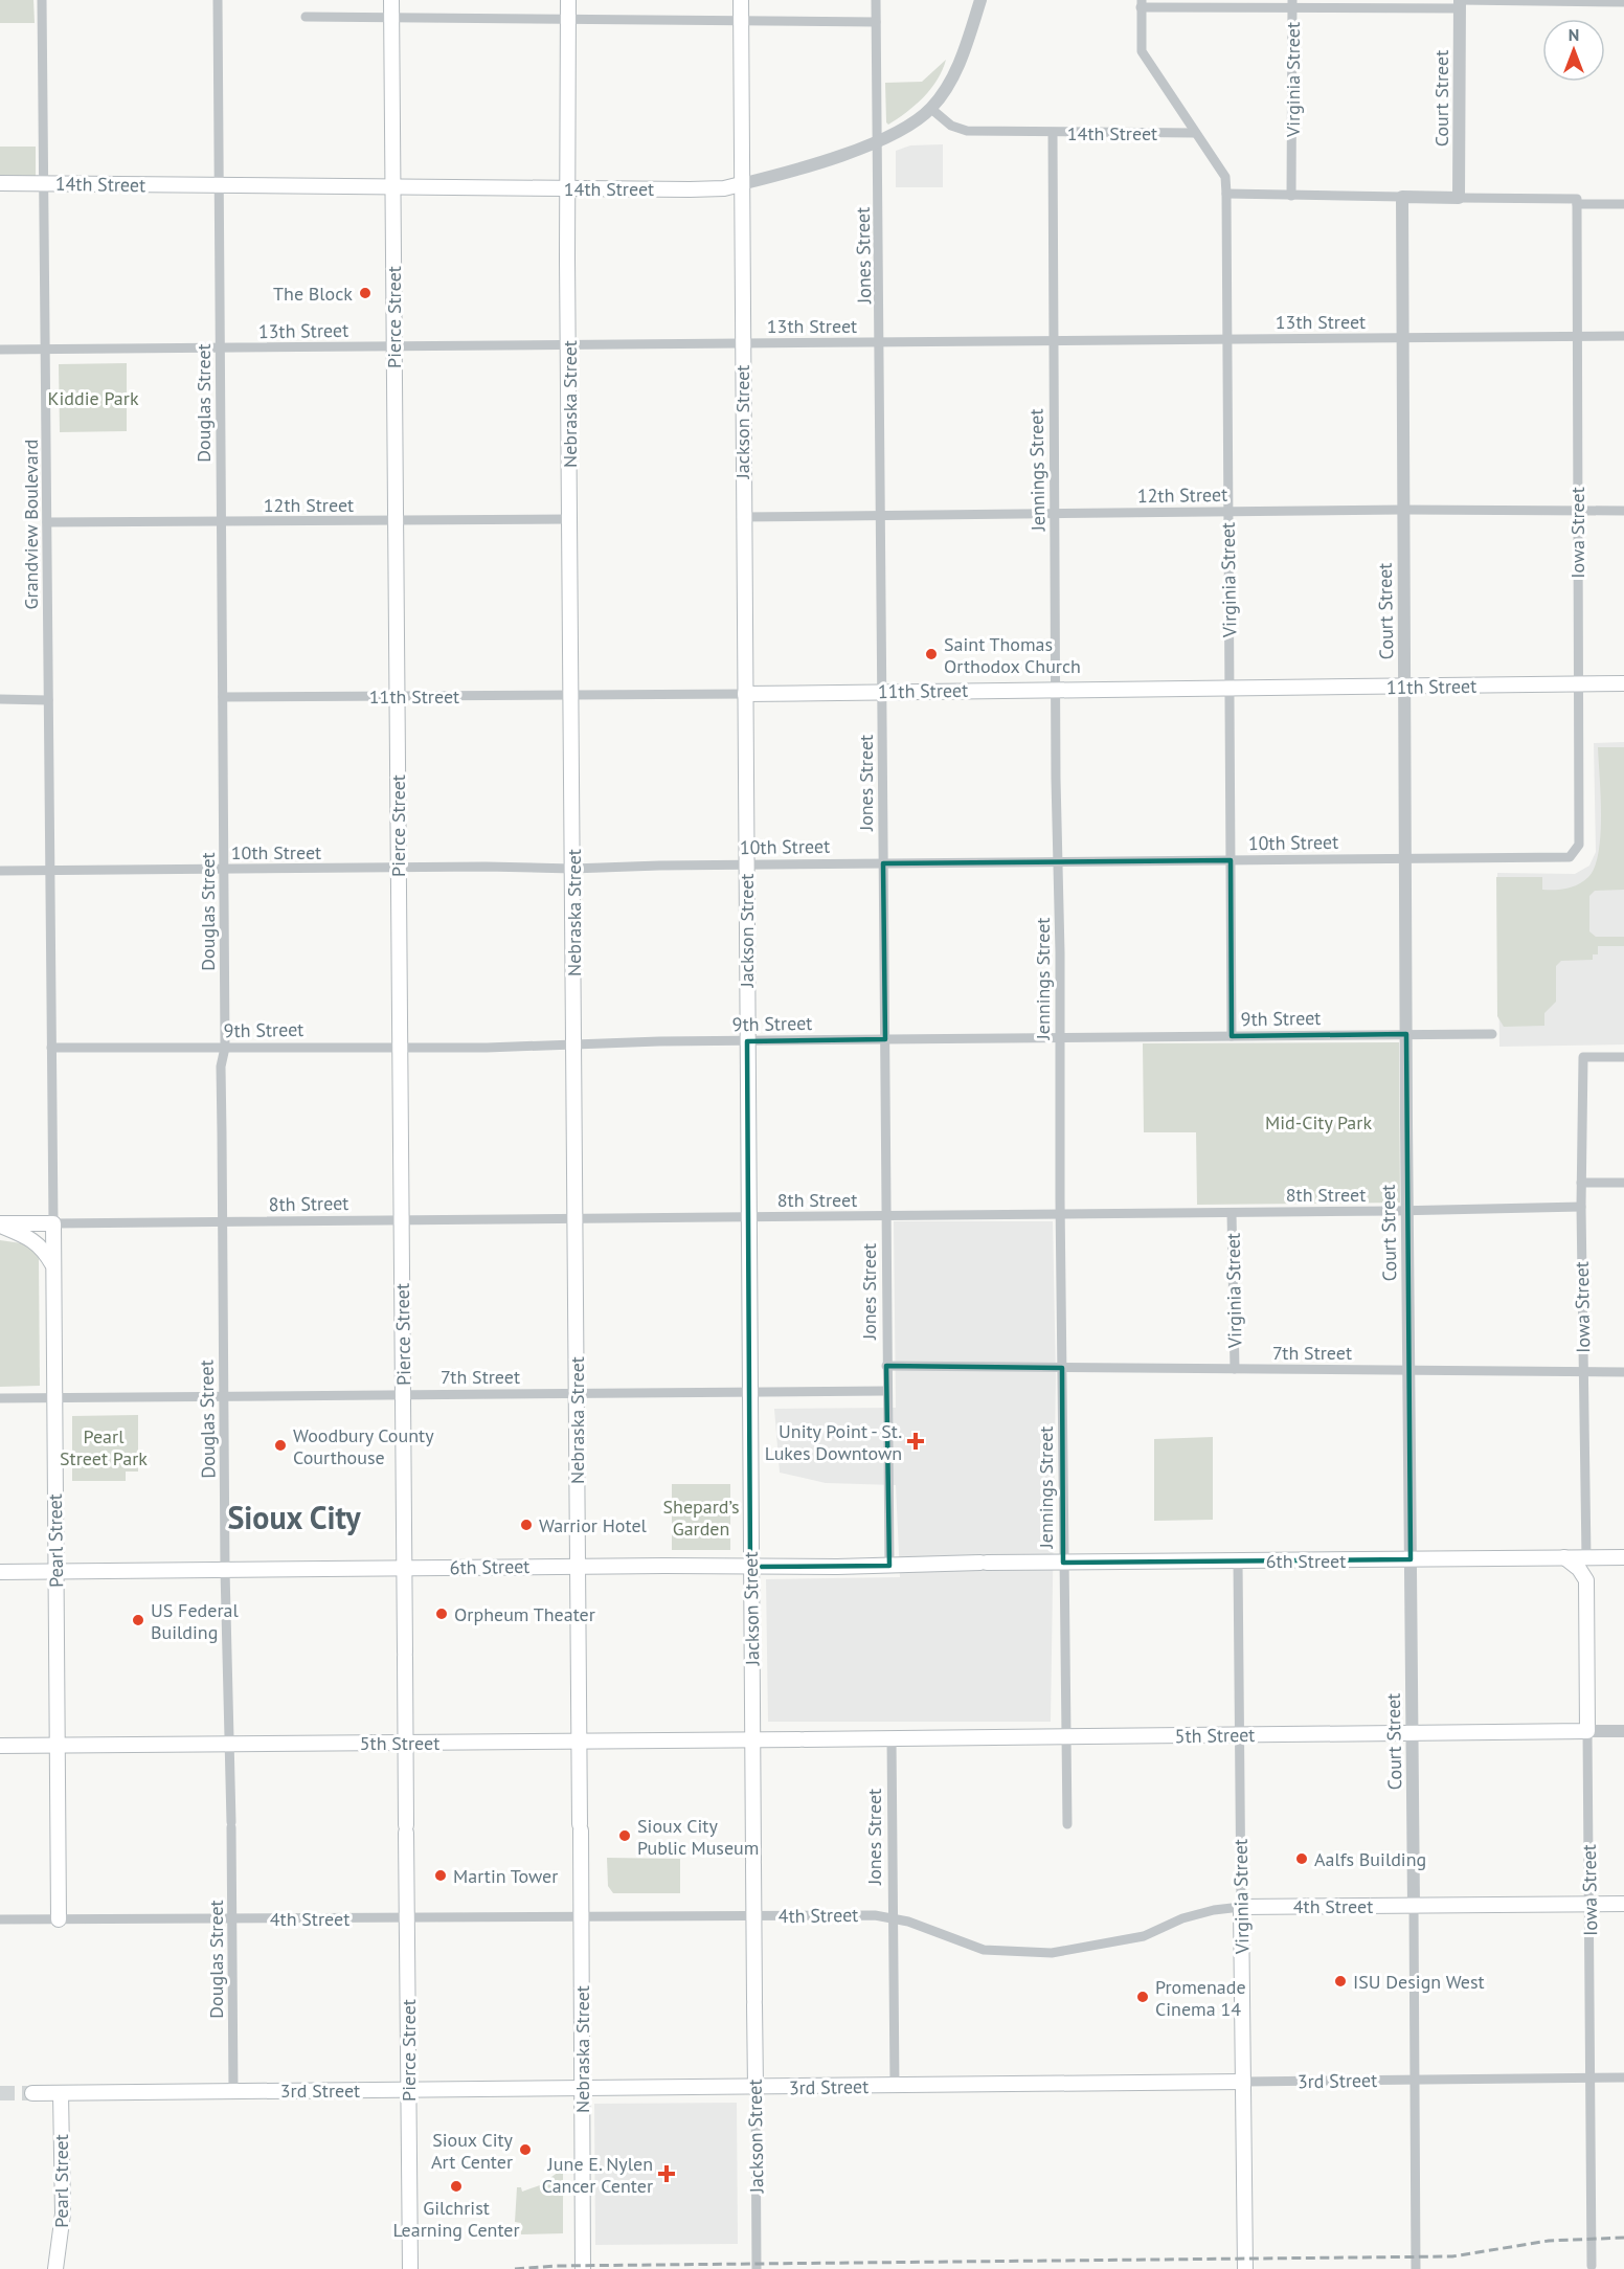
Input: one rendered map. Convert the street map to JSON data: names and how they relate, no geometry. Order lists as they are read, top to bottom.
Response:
{
  "streets": {
    "main road": [
      "Virginia Street",
      "14th Street",
      "Pierce Street",
      "Nebraska Street",
      "Jackson Street",
      "Iowa Street",
      "11th Street",
      "Pearl Street",
      "6th Street",
      "5th Street",
      "4th Street",
      "3rd Street"
    ],
    "street": [
      "Court Street",
      "Jones Street",
      "13th Street",
      "Douglas Street",
      "Jennings Street",
      "12th Street",
      "Grandview Boulevard",
      "10th Street",
      "9th Street",
      "8th Street",
      "7th Street"
    ]
  },
  "crossings": [
    ["Virginia Street", "14th Street"],
    ["Virginia Street", "13th Street"],
    ["Virginia Street", "12th Street"],
    ["Virginia Street", "11th Street"],
    ["Virginia Street", "10th Street"],
    ["Virginia Street", "9th Street"],
    ["Virginia Street", "8th Street"],
    ["Virginia Street", "7th Street"],
    ["Virginia Street", "6th Street"],
    ["Virginia Street", "5th Street"],
    ["Virginia Street", "4th Street"],
    ["Virginia Street", "3rd Street"],
    ["Court Street", "13th Street"],
    ["Court Street", "12th Street"],
    ["Court Street", "11th Street"],
    ["Court Street", "10th Street"],
    ["Court Street", "9th Street"],
    ["Court Street", "8th Street"],
    ["Court Street", "7th Street"],
    ["Court Street", "6th Street"],
    ["Court Street", "5th Street"],
    ["Court Street", "4th Street"],
    ["Court Street", "3rd Street"],
    ["14th Street", "Jones Street"],
    ["14th Street", "Pierce Street"],
    ["14th Street", "Douglas Street"],
    ["14th Street", "Nebraska Street"],
    ["14th Street", "Jackson Street"],
    ["14th Street", "Jennings Street"],
    ["14th Street", "Grandview Boulevard"],
    ["Jones Street", "13th Street"],
    ["Jones Street", "12th Street"],
    ["Jones Street", "11th Street"],
    ["Jones Street", "10th Street"],
    ["Jones Street", "9th Street"],
    ["Jones Street", "8th Street"],
    ["Jones Street", "7th Street"],
    ["Jones Street", "6th Street"],
    ["Jones Street", "5th Street"],
    ["Jones Street", "4th Street"],
    ["Jones Street", "3rd Street"],
    ["Pierce Street", "13th Street"],
    ["Pierce Street", "12th Street"],
    ["Pierce Street", "11th Street"],
    ["Pierce Street", "10th Street"],
    ["Pierce Street", "9th Street"],
    ["Pierce Street", "8th Street"],
    ["Pierce Street", "7th Street"],
    ["Pierce Street", "6th Street"],
    ["Pierce Street", "5th Street"],
    ["Pierce Street", "4th Street"],
    ["Pierce Street", "3rd Street"],
    ["13th Street", "Douglas Street"],
    ["13th Street", "Nebraska Street"],
    ["13th Street", "Jackson Street"],
    ["13th Street", "Jennings Street"],
    ["13th Street", "Grandview Boulevard"],
    ["13th Street", "Iowa Street"],
    ["Douglas Street", "12th Street"],
    ["Douglas Street", "11th Street"],
    ["Douglas Street", "10th Street"],
    ["Douglas Street", "9th Street"],
    ["Douglas Street", "8th Street"],
    ["Douglas Street", "7th Street"],
    ["Douglas Street", "6th Street"],
    ["Douglas Street", "5th Street"],
    ["Douglas Street", "4th Street"],
    ["Douglas Street", "3rd Street"],
    ["Nebraska Street", "12th Street"],
    ["Nebraska Street", "11th Street"],
    ["Nebraska Street", "10th Street"],
    ["Nebraska Street", "9th Street"],
    ["Nebraska Street", "8th Street"],
    ["Nebraska Street", "7th Street"],
    ["Nebraska Street", "6th Street"],
    ["Nebraska Street", "5th Street"],
    ["Nebraska Street", "4th Street"],
    ["Nebraska Street", "3rd Street"],
    ["Jackson Street", "12th Street"],
    ["Jackson Street", "11th Street"],
    ["Jackson Street", "10th Street"],
    ["Jackson Street", "9th Street"],
    ["Jackson Street", "8th Street"],
    ["Jackson Street", "7th Street"],
    ["Jackson Street", "6th Street"],
    ["Jackson Street", "5th Street"],
    ["Jackson Street", "4th Street"],
    ["Jackson Street", "3rd Street"],
    ["Jennings Street", "12th Street"],
    ["Jennings Street", "11th Street"],
    ["Jennings Street", "10th Street"],
    ["Jennings Street", "9th Street"],
    ["Jennings Street", "8th Street"],
    ["Jennings Street", "7th Street"],
    ["Jennings Street", "6th Street"],
    ["Jennings Street", "5th Street"],
    ["12th Street", "Grandview Boulevard"],
    ["12th Street", "Iowa Street"],
    ["Grandview Boulevard", "10th Street"],
    ["Grandview Boulevard", "9th Street"],
    ["Grandview Boulevard", "Pearl Street"],
    ["Iowa Street", "11th Street"],
    ["Iowa Street", "10th Street"],
    ["Iowa Street", "8th Street"],
    ["Iowa Street", "7th Street"],
    ["Iowa Street", "6th Street"],
    ["Iowa Street", "5th Street"],
    ["Iowa Street", "4th Street"],
    ["Iowa Street", "3rd Street"],
    ["9th Street", "Pearl Street"],
    ["8th Street", "Pearl Street"],
    ["7th Street", "Pearl Street"],
    ["Pearl Street", "6th Street"],
    ["Pearl Street", "5th Street"],
    ["Pearl Street", "4th Street"],
    ["Pearl Street", "3rd Street"]
  ],
  "districts": ["Sioux City"],
  "parks": [
    "Kiddie Park",
    "Mid-City Park",
    "Pearl Street Park",
    "Shepard’s Garden"
  ],
  "places": {
    "other": [
      "The Block",
      "Saint Thomas Orthodox Church",
      "Woodbury County Courthouse",
      "Warrior Hotel",
      "Orpheum Theater",
      "US Federal Building",
      "Sioux City Public Museum",
      "Aalfs Building",
      "Martin Tower",
      "ISU Design West",
      "Promenade Cinema 14",
      "Sioux City Art Center",
      "Gilchrist Learning Center"
    ],
    "health": ["Unity Point - St. Lukes Downtown", "June E. Nylen Cancer Center"]
  },
  "north": "top"
}
